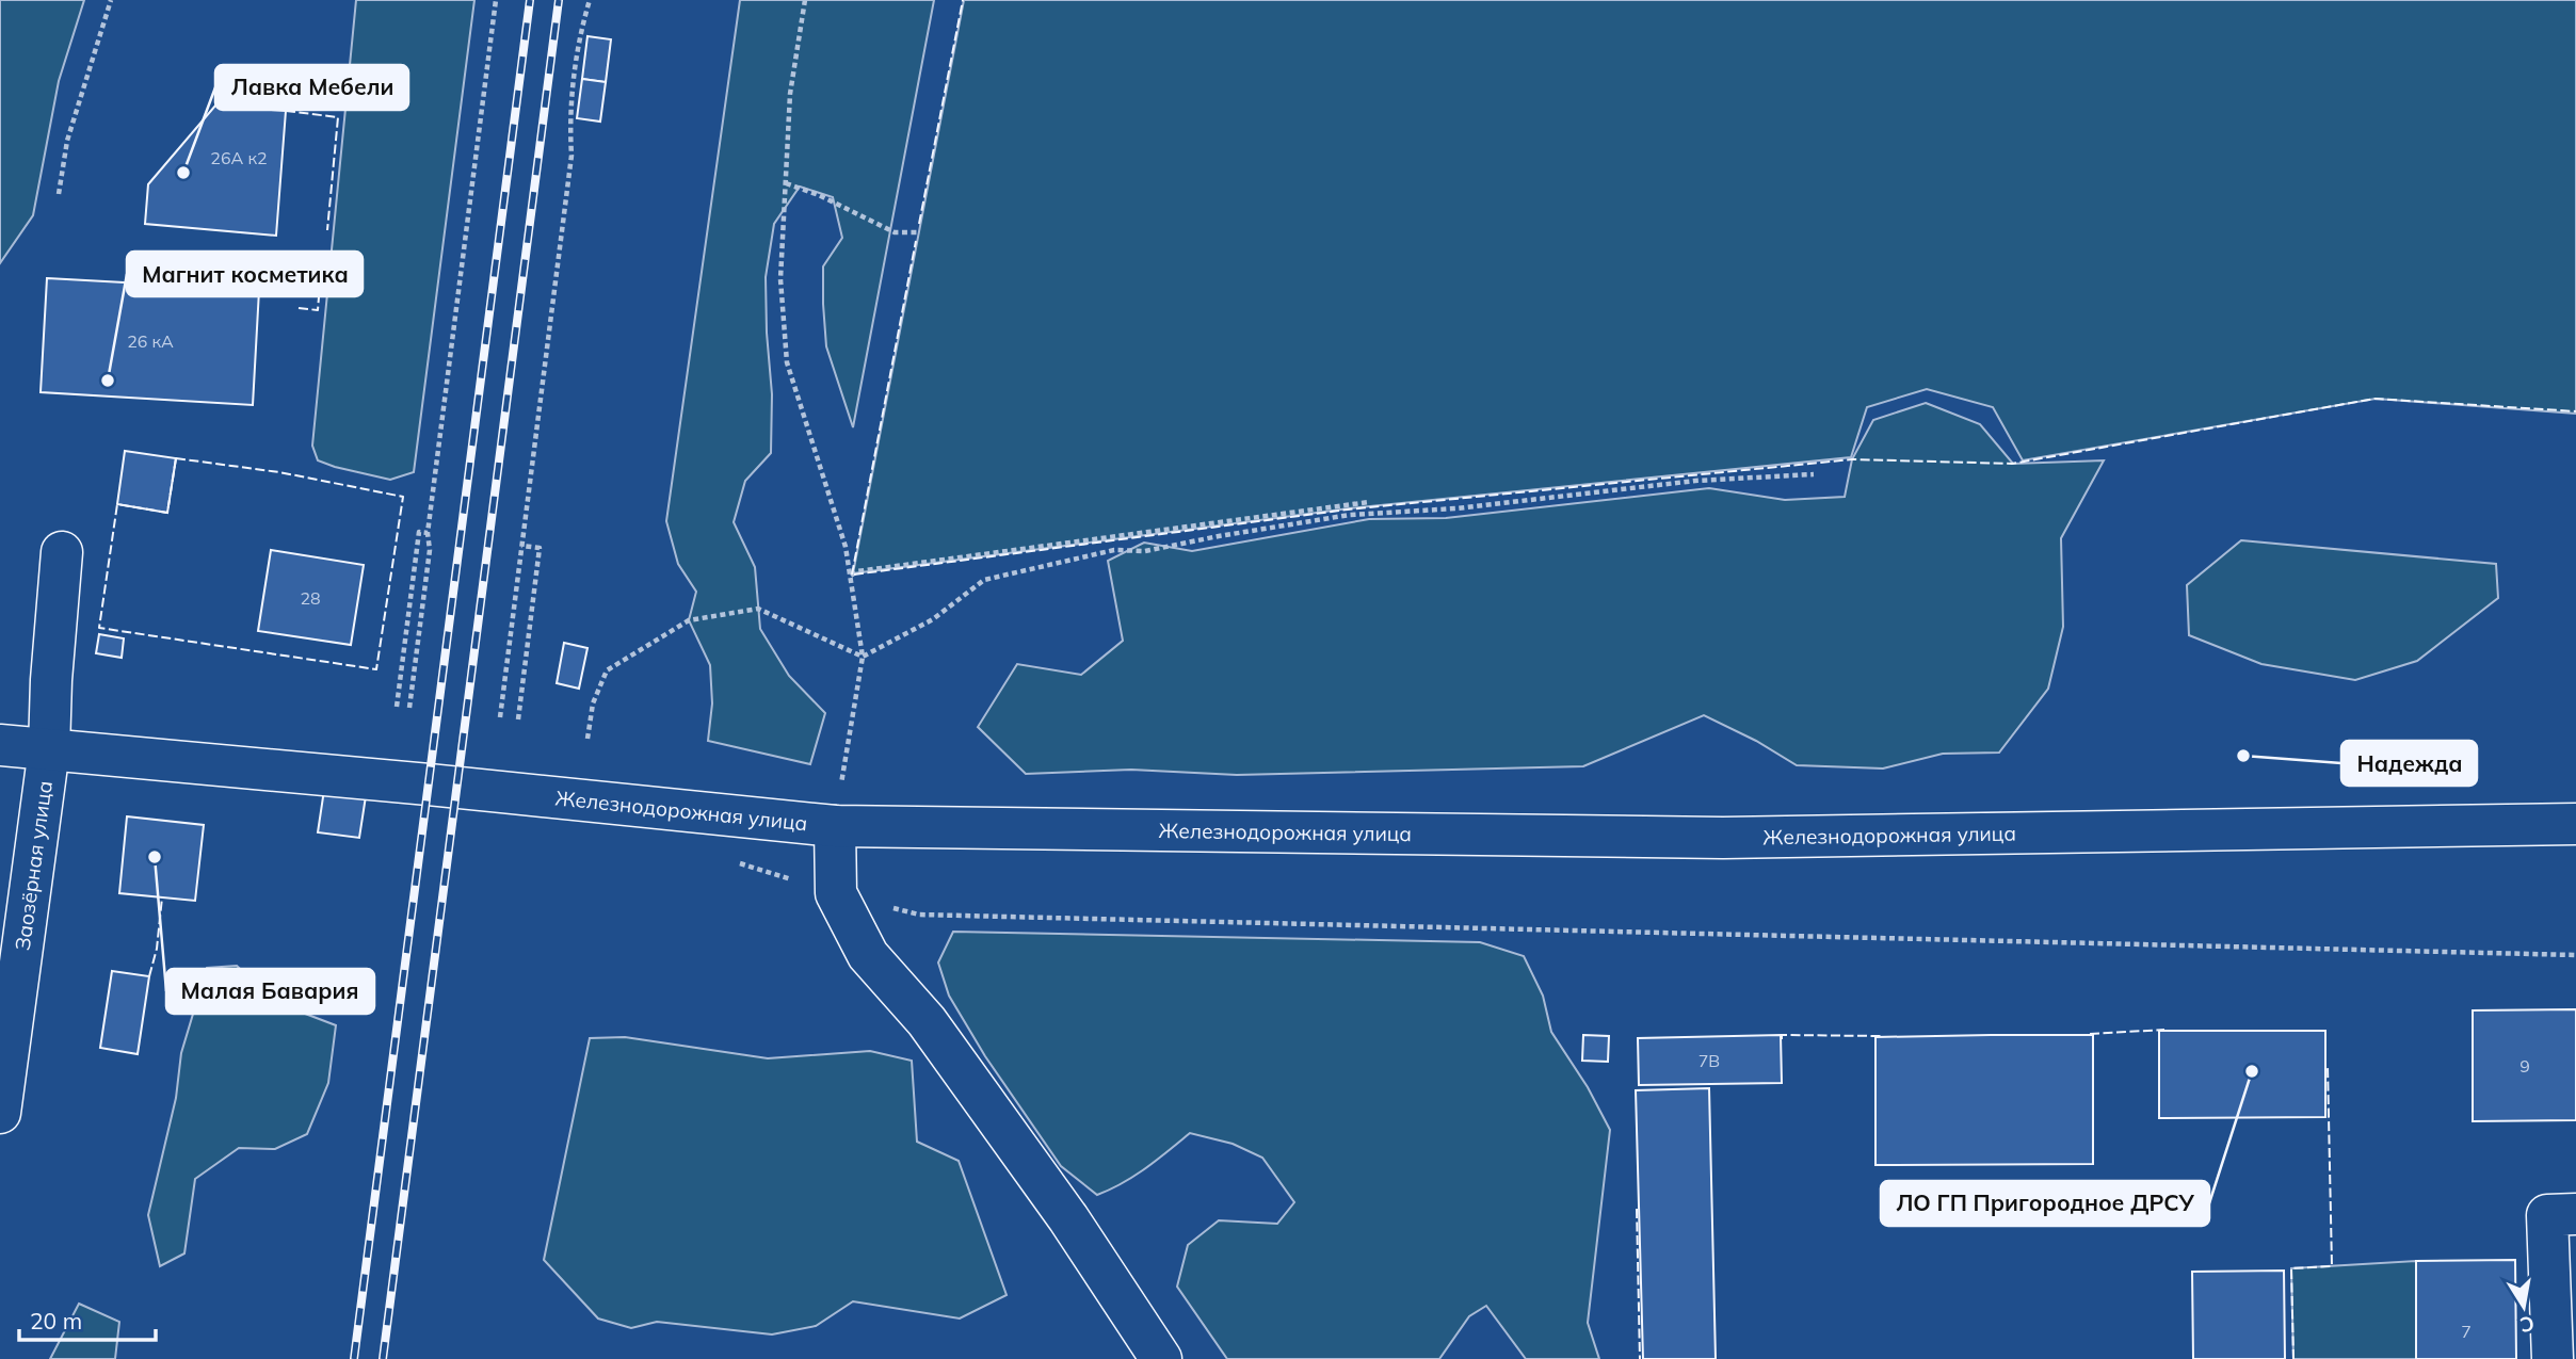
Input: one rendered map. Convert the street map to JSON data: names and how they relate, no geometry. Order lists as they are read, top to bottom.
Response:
{
  "streets": {
    "main road": ["Железнодорожная улица", "Заозёрная улица"]
  },
  "crossings": [
    ["Железнодорожная улица", "Заозёрная улица"]
  ],
  "places": [
    "Лавка Мебели",
    "Магнит косметика",
    "Надежда",
    "Малая Бавария",
    "ЛО ГП Пригородное ДРСУ"
  ],
  "house_numbers": [
    "26А к2",
    "26 кА",
    "28",
    "7В",
    "9",
    "7"
  ],
  "scale_bar": "20 m",
  "north": "bottom"
}
